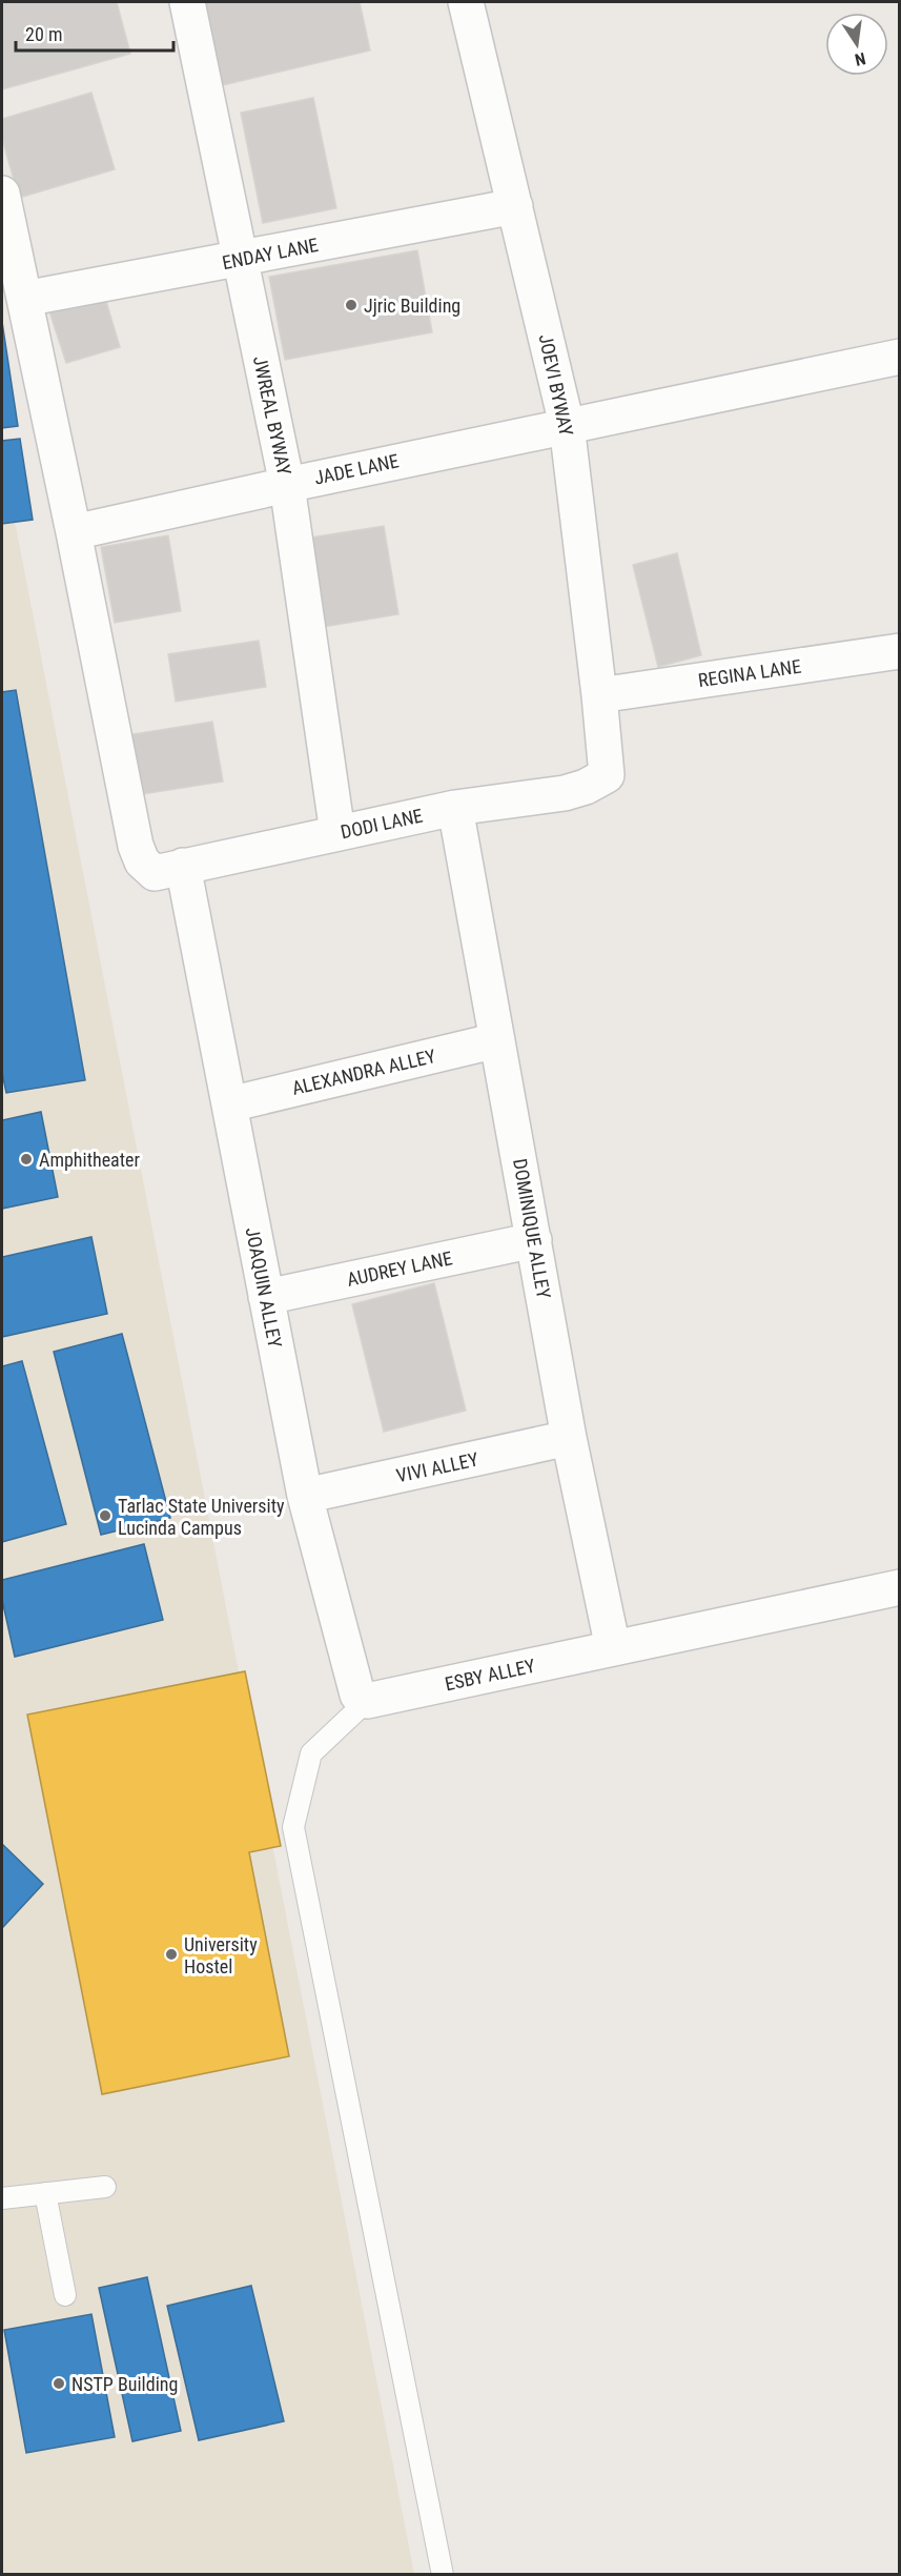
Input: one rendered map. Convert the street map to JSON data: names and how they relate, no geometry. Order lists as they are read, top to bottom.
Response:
{
  "streets": {
    "street": [
      "ENDAY LANE",
      "JOEVI BYWAY",
      "JWREAL BYWAY",
      "JADE LANE",
      "REGINA LANE",
      "DODI LANE",
      "ALEXANDRA ALLEY",
      "DOMINIQUE ALLEY",
      "AUDREY LANE",
      "JOAQUIN ALLEY",
      "VIVI ALLEY",
      "ESBY ALLEY"
    ]
  },
  "crossings": [
    ["ENDAY LANE", "JOEVI BYWAY"],
    ["ENDAY LANE", "JWREAL BYWAY"],
    ["JOEVI BYWAY", "JADE LANE"],
    ["JOEVI BYWAY", "REGINA LANE"],
    ["JOEVI BYWAY", "DODI LANE"],
    ["JWREAL BYWAY", "JADE LANE"],
    ["JWREAL BYWAY", "DODI LANE"],
    ["DODI LANE", "DOMINIQUE ALLEY"],
    ["DODI LANE", "JOAQUIN ALLEY"],
    ["ALEXANDRA ALLEY", "DOMINIQUE ALLEY"],
    ["ALEXANDRA ALLEY", "JOAQUIN ALLEY"],
    ["DOMINIQUE ALLEY", "AUDREY LANE"],
    ["DOMINIQUE ALLEY", "VIVI ALLEY"],
    ["DOMINIQUE ALLEY", "ESBY ALLEY"],
    ["AUDREY LANE", "JOAQUIN ALLEY"],
    ["JOAQUIN ALLEY", "VIVI ALLEY"],
    ["JOAQUIN ALLEY", "ESBY ALLEY"]
  ],
  "places": [
    "Jjric Building",
    "Amphitheater",
    "Tarlac State University Lucinda Campus",
    "University Hostel",
    "NSTP Building"
  ],
  "scale_bar": "20 m",
  "north": "bottom"
}
